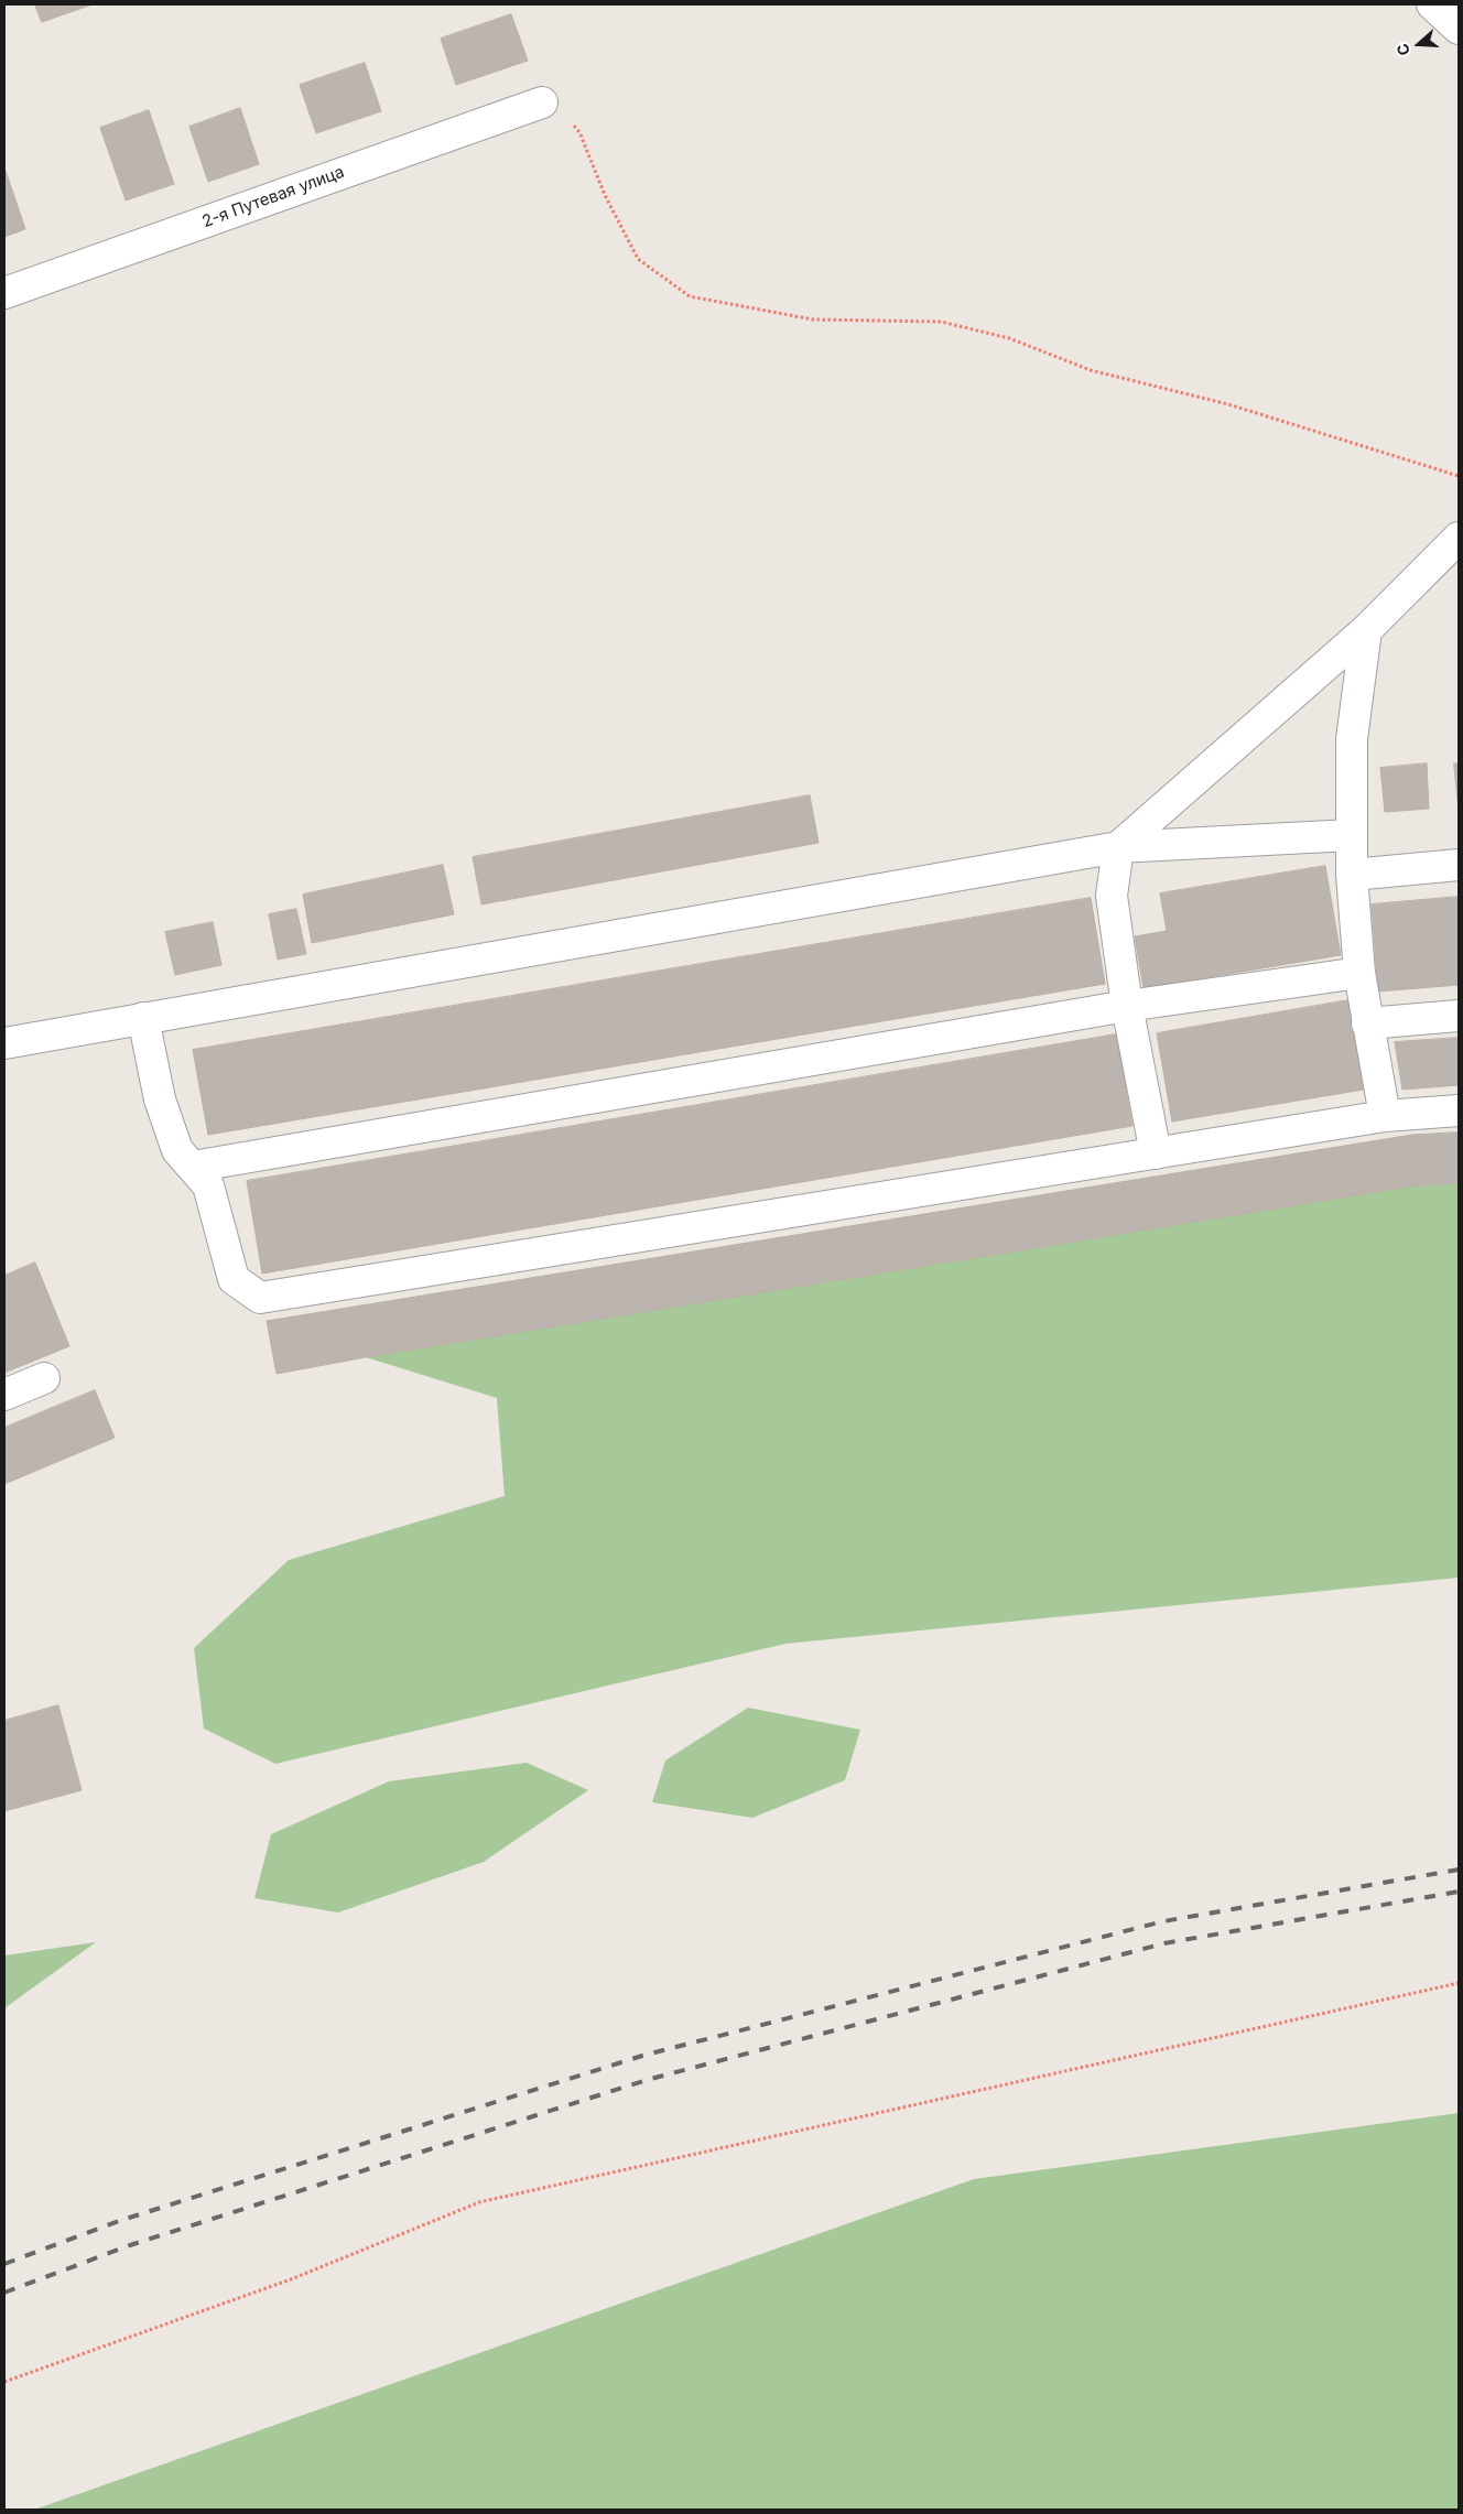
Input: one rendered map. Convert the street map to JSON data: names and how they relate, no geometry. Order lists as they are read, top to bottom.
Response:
{
  "streets": {
    "street": ["2-я Путевая улица"]
  },
  "north": "left"
}
